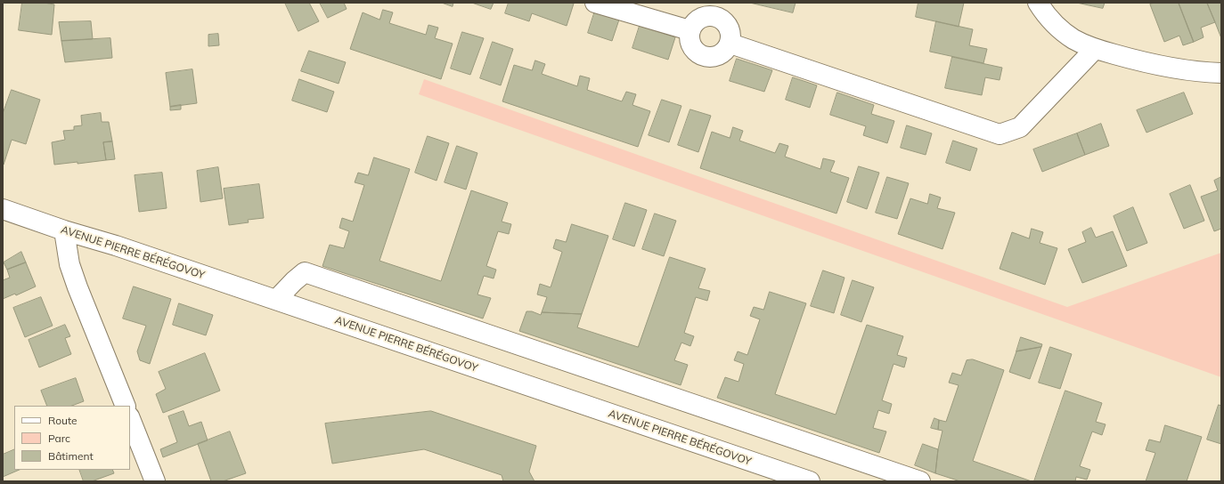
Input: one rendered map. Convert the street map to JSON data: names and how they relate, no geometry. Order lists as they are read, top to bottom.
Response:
{
  "streets": {
    "street": ["AVENUE PIERRE BÉRÉGOVOY"]
  },
  "legend": ["Route", "Parc", "Bâtiment"]
}
